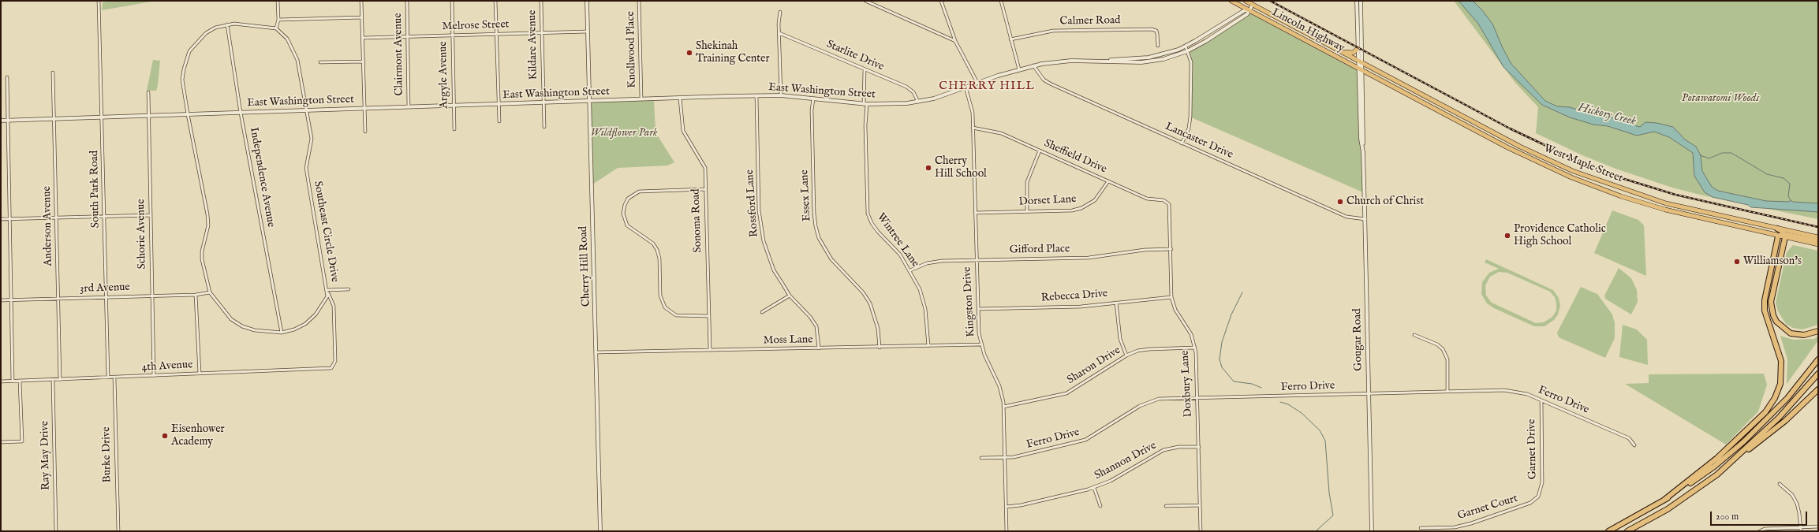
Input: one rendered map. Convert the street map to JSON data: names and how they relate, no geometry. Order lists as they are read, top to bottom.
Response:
{
  "streets": {
    "main road": ["Lincoln Highway", "West Maple Street"],
    "street": [
      "Calmer Road",
      "Melrose Street",
      "Kildare Avenue",
      "Knollwood Place",
      "Clairmont Avenue",
      "Starlite Drive",
      "Argyle Avenue",
      "East Washington Street",
      "Lancaster Drive",
      "Sheffield Drive",
      "Independence Avenue",
      "South Park Road",
      "Essex Lane",
      "Dorset Lane",
      "Rossford Lane",
      "Sonoma Road",
      "Anderson Avenue",
      "Southeast Circle Drive",
      "Schorie Avenue",
      "Wintree Lane",
      "Gifford Place",
      "Cherry Hill Road",
      "3rd Avenue",
      "Rebecca Drive",
      "Kingston Drive",
      "Gougar Road",
      "Moss Lane",
      "Sharon Drive",
      "4th Avenue",
      "Doxbury Lane",
      "Ferro Drive",
      "Garnet Drive",
      "Burke Drive",
      "Ray May Drive",
      "Shannon Drive",
      "Garnet Court"
    ]
  },
  "crossings": [
    ["Melrose Street", "Kildare Avenue"],
    ["Melrose Street", "Clairmont Avenue"],
    ["Melrose Street", "Argyle Avenue"],
    ["Melrose Street", "Cherry Hill Road"],
    ["Lincoln Highway", "East Washington Street"],
    ["Lincoln Highway", "West Maple Street"],
    ["Lincoln Highway", "Gougar Road"],
    ["Kildare Avenue", "East Washington Street"],
    ["Knollwood Place", "East Washington Street"],
    ["Clairmont Avenue", "East Washington Street"],
    ["Starlite Drive", "East Washington Street"],
    ["Starlite Drive", "Wintree Lane"],
    ["Argyle Avenue", "East Washington Street"],
    ["East Washington Street", "Lancaster Drive"],
    ["East Washington Street", "Independence Avenue"],
    ["East Washington Street", "South Park Road"],
    ["East Washington Street", "Essex Lane"],
    ["East Washington Street", "Rossford Lane"],
    ["East Washington Street", "Sonoma Road"],
    ["East Washington Street", "Anderson Avenue"],
    ["East Washington Street", "Southeast Circle Drive"],
    ["East Washington Street", "Schorie Avenue"],
    ["East Washington Street", "Wintree Lane"],
    ["East Washington Street", "Cherry Hill Road"],
    ["East Washington Street", "Kingston Drive"],
    ["Lancaster Drive", "Gougar Road"],
    ["Sheffield Drive", "Dorset Lane"],
    ["Sheffield Drive", "Kingston Drive"],
    ["Sheffield Drive", "Doxbury Lane"],
    ["West Maple Street", "Gougar Road"],
    ["Independence Avenue", "Southeast Circle Drive"],
    ["South Park Road", "3rd Avenue"],
    ["South Park Road", "4th Avenue"],
    ["Essex Lane", "Moss Lane"],
    ["Dorset Lane", "Kingston Drive"],
    ["Rossford Lane", "Moss Lane"],
    ["Sonoma Road", "Moss Lane"],
    ["Anderson Avenue", "3rd Avenue"],
    ["Anderson Avenue", "4th Avenue"],
    ["Southeast Circle Drive", "4th Avenue"],
    ["Schorie Avenue", "3rd Avenue"],
    ["Schorie Avenue", "4th Avenue"],
    ["Wintree Lane", "Gifford Place"],
    ["Wintree Lane", "Moss Lane"],
    ["Gifford Place", "Kingston Drive"],
    ["Gifford Place", "Doxbury Lane"],
    ["Cherry Hill Road", "Moss Lane"],
    ["Rebecca Drive", "Kingston Drive"],
    ["Rebecca Drive", "Doxbury Lane"],
    ["Kingston Drive", "Moss Lane"],
    ["Kingston Drive", "Sharon Drive"],
    ["Kingston Drive", "Ferro Drive"],
    ["Kingston Drive", "Shannon Drive"],
    ["Gougar Road", "Ferro Drive"],
    ["Sharon Drive", "Doxbury Lane"],
    ["4th Avenue", "Burke Drive"],
    ["4th Avenue", "Ray May Drive"],
    ["Doxbury Lane", "Ferro Drive"],
    ["Doxbury Lane", "Shannon Drive"],
    ["Ferro Drive", "Garnet Drive"],
    ["Garnet Drive", "Garnet Court"]
  ],
  "districts": ["CHERRY HILL"],
  "water": ["Hickory Creek"],
  "parks": ["Potawatomi Woods", "Wildflower Park"],
  "places": [
    "Shekinah Training Center",
    "Cherry Hill School",
    "Church of Christ",
    "Providence Catholic High School",
    "Williamson's",
    "Eisenhower Academy"
  ],
  "scale_bar": "200 m"
}
